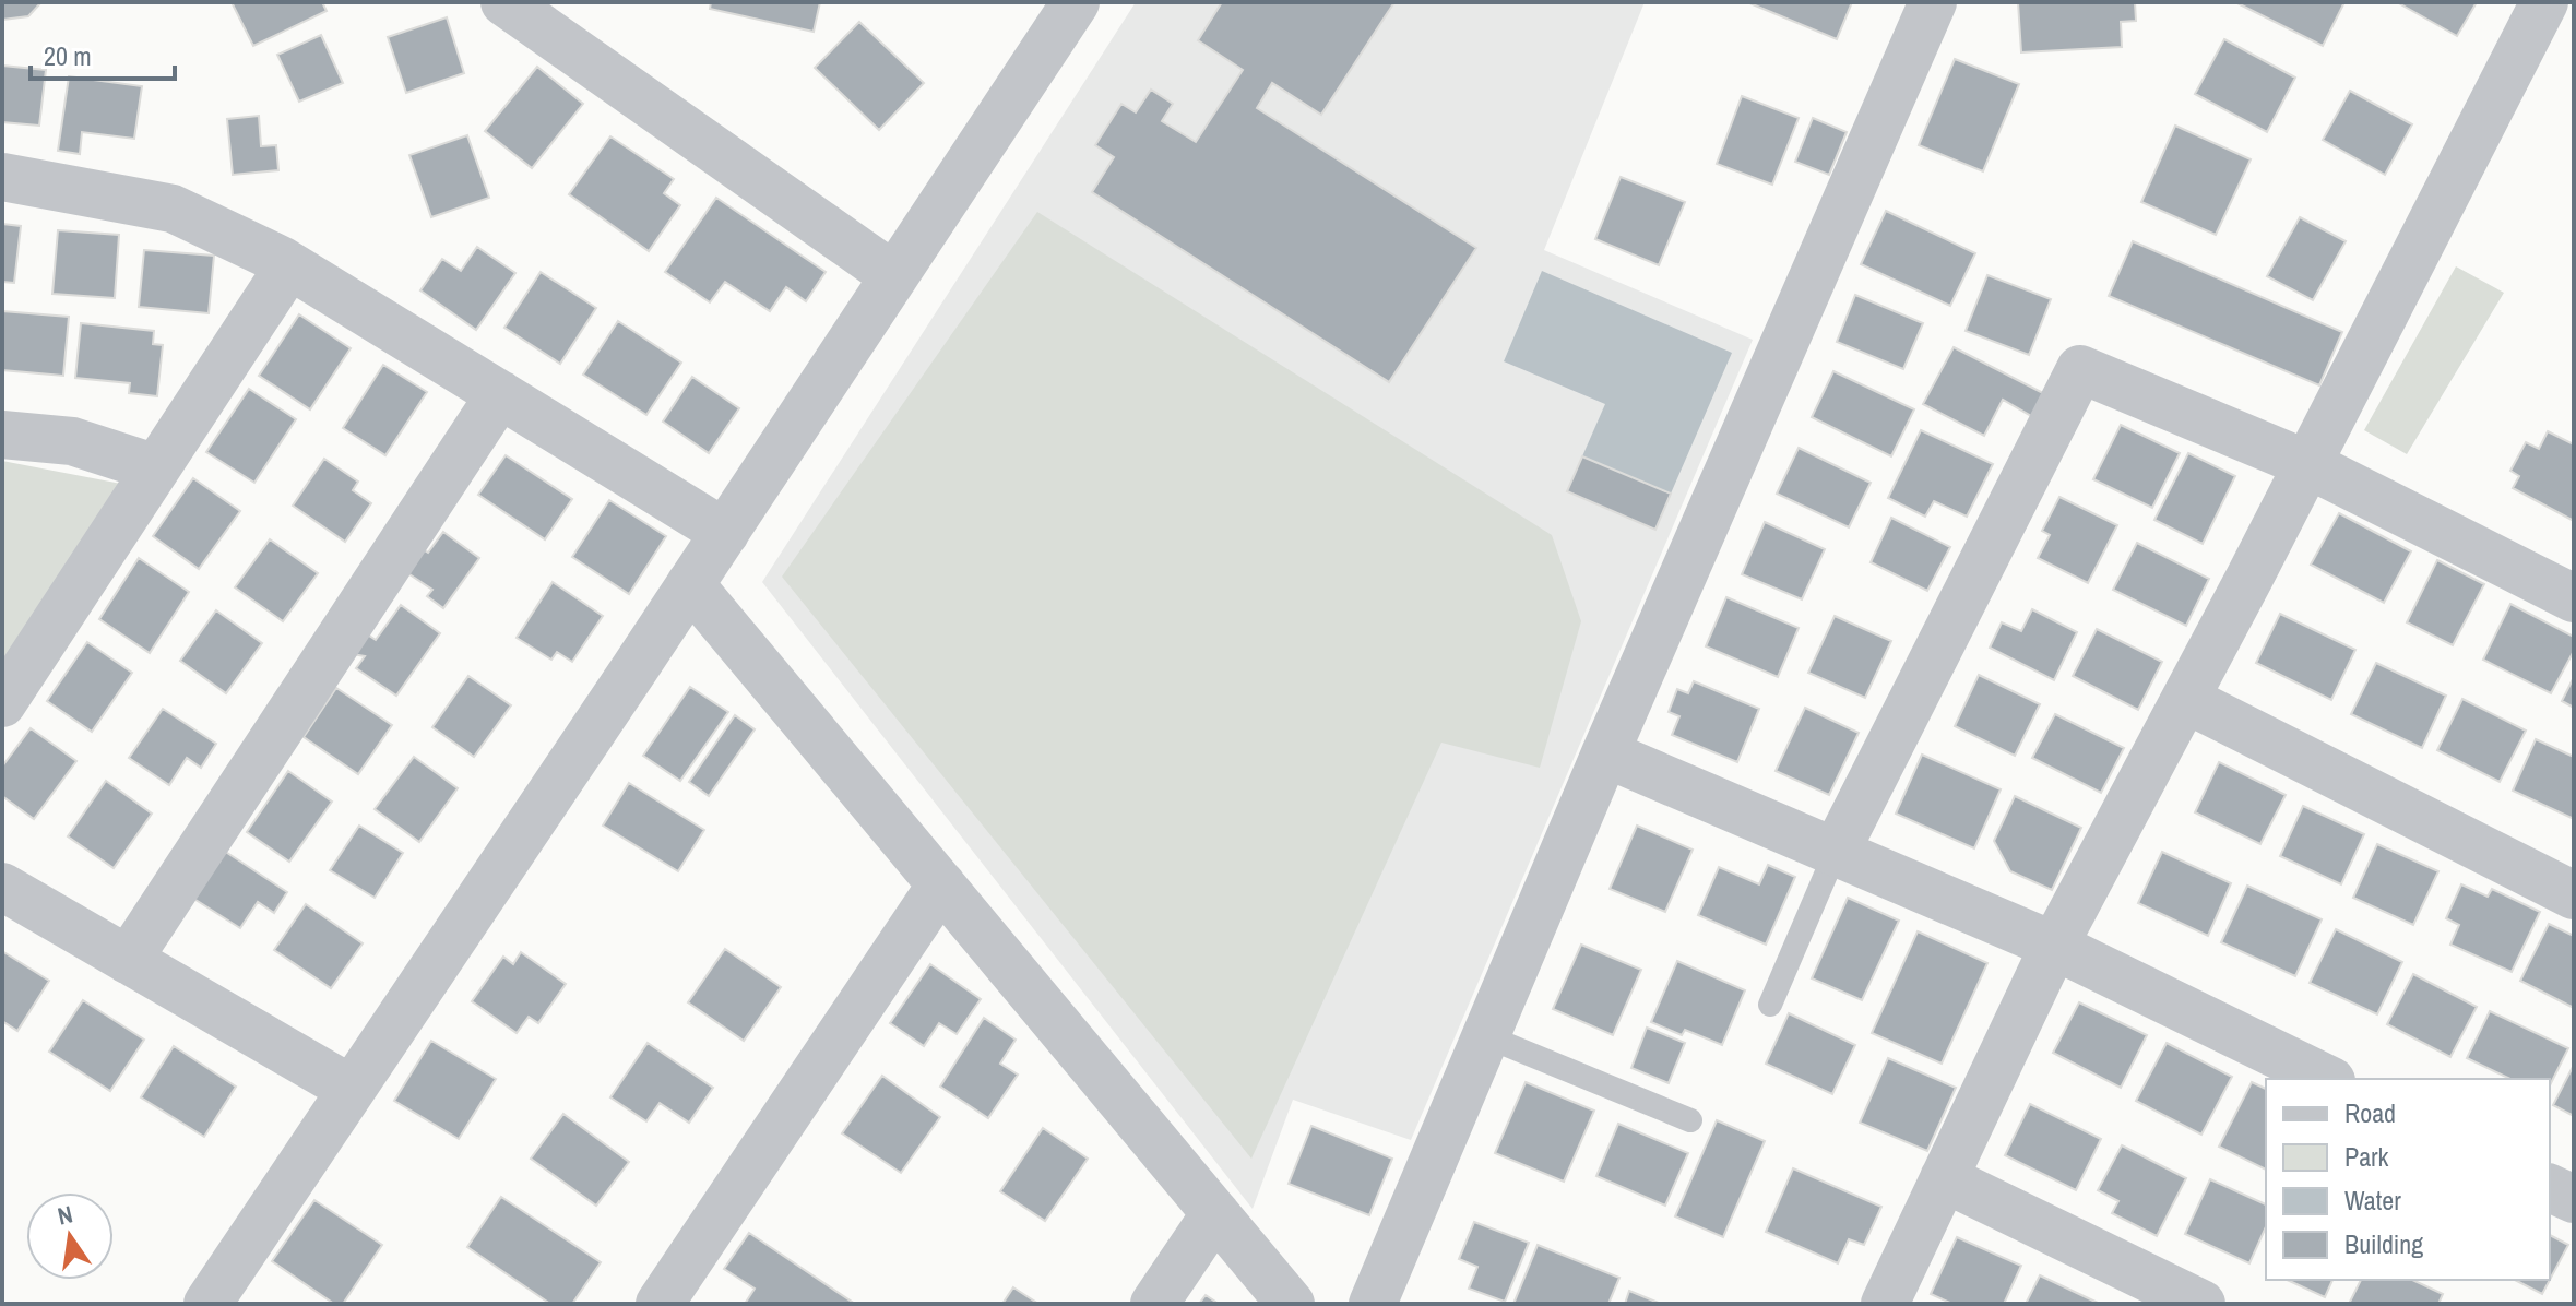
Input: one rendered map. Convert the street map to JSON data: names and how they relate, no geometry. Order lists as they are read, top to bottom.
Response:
{
  "legend": [
    "Road",
    "Park",
    "Water",
    "Building"
  ],
  "scale_bar": "20 m",
  "north": "top"
}
